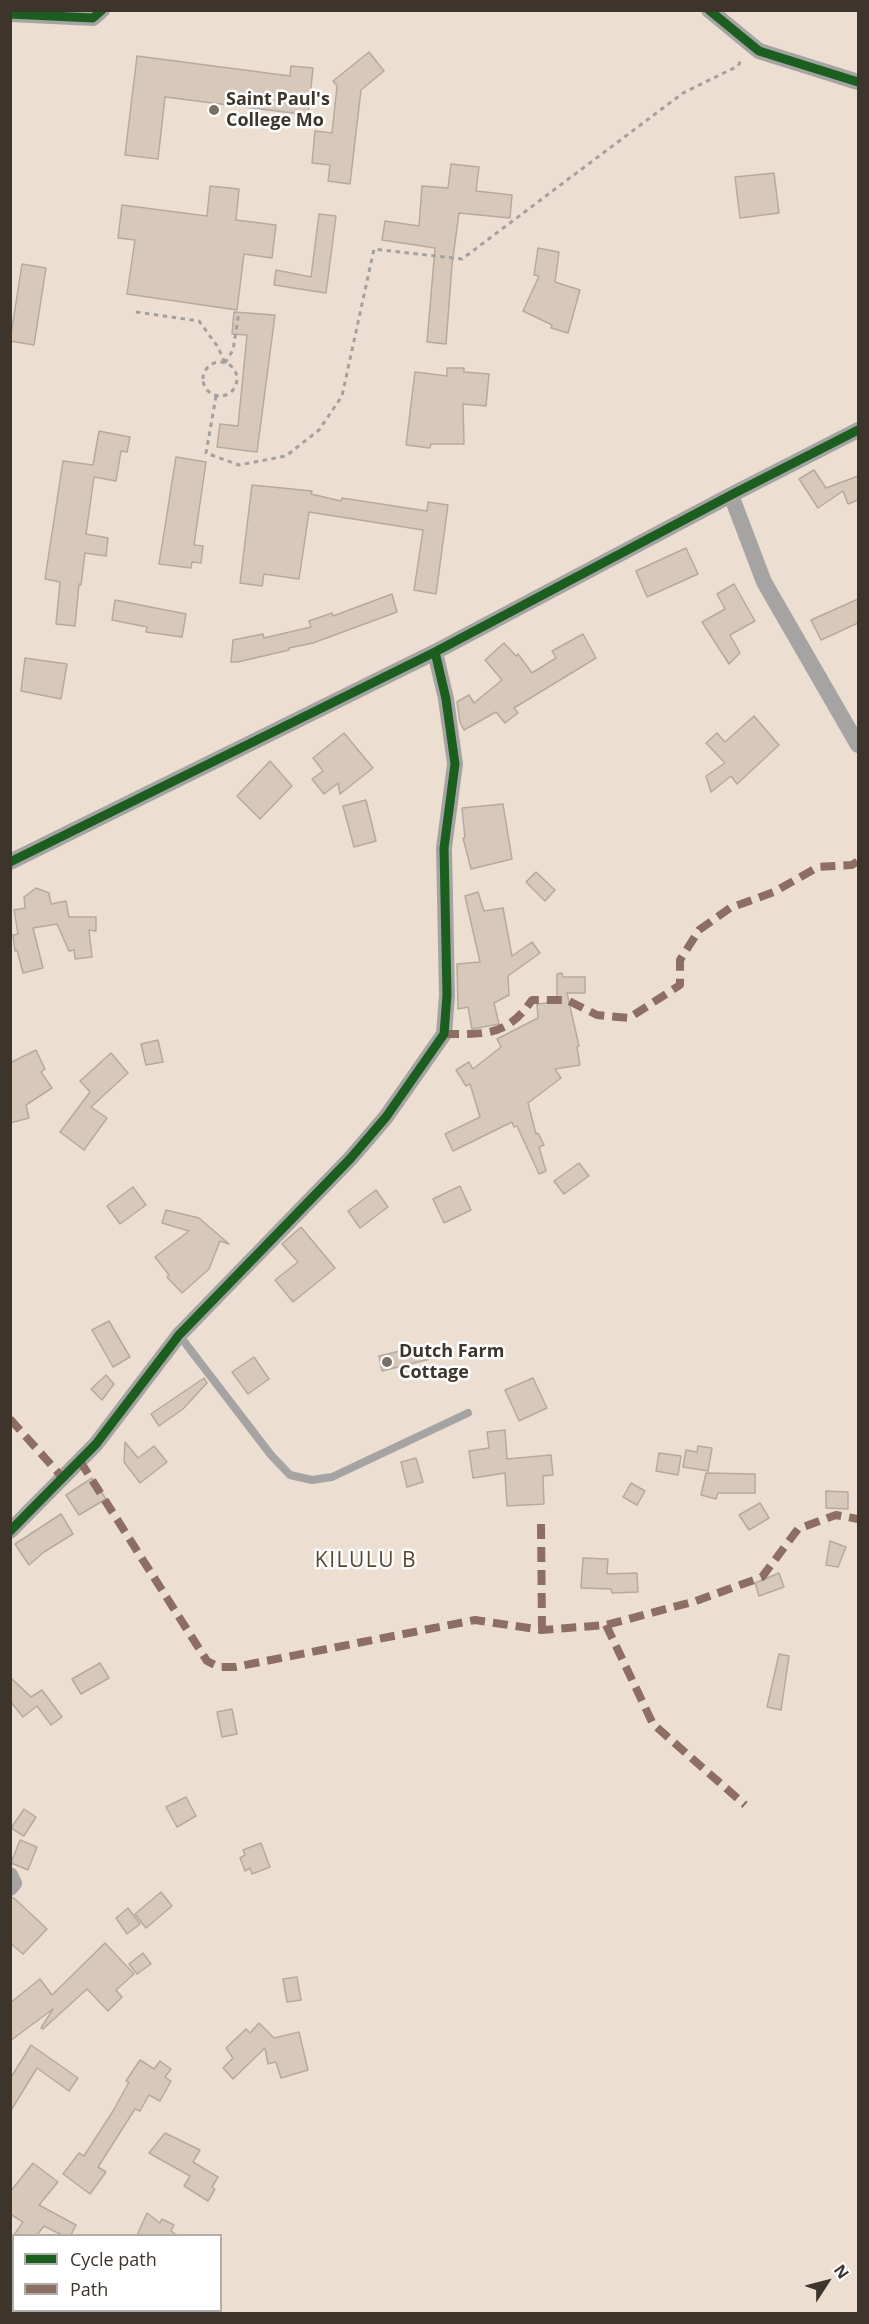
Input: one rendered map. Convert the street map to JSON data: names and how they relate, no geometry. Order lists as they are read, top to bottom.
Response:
{
  "districts": ["KILULU B"],
  "places": ["Saint Paul's College Mo", "Dutch Farm Cottage"],
  "legend": ["Cycle path", "Path"],
  "north": "top right"
}
